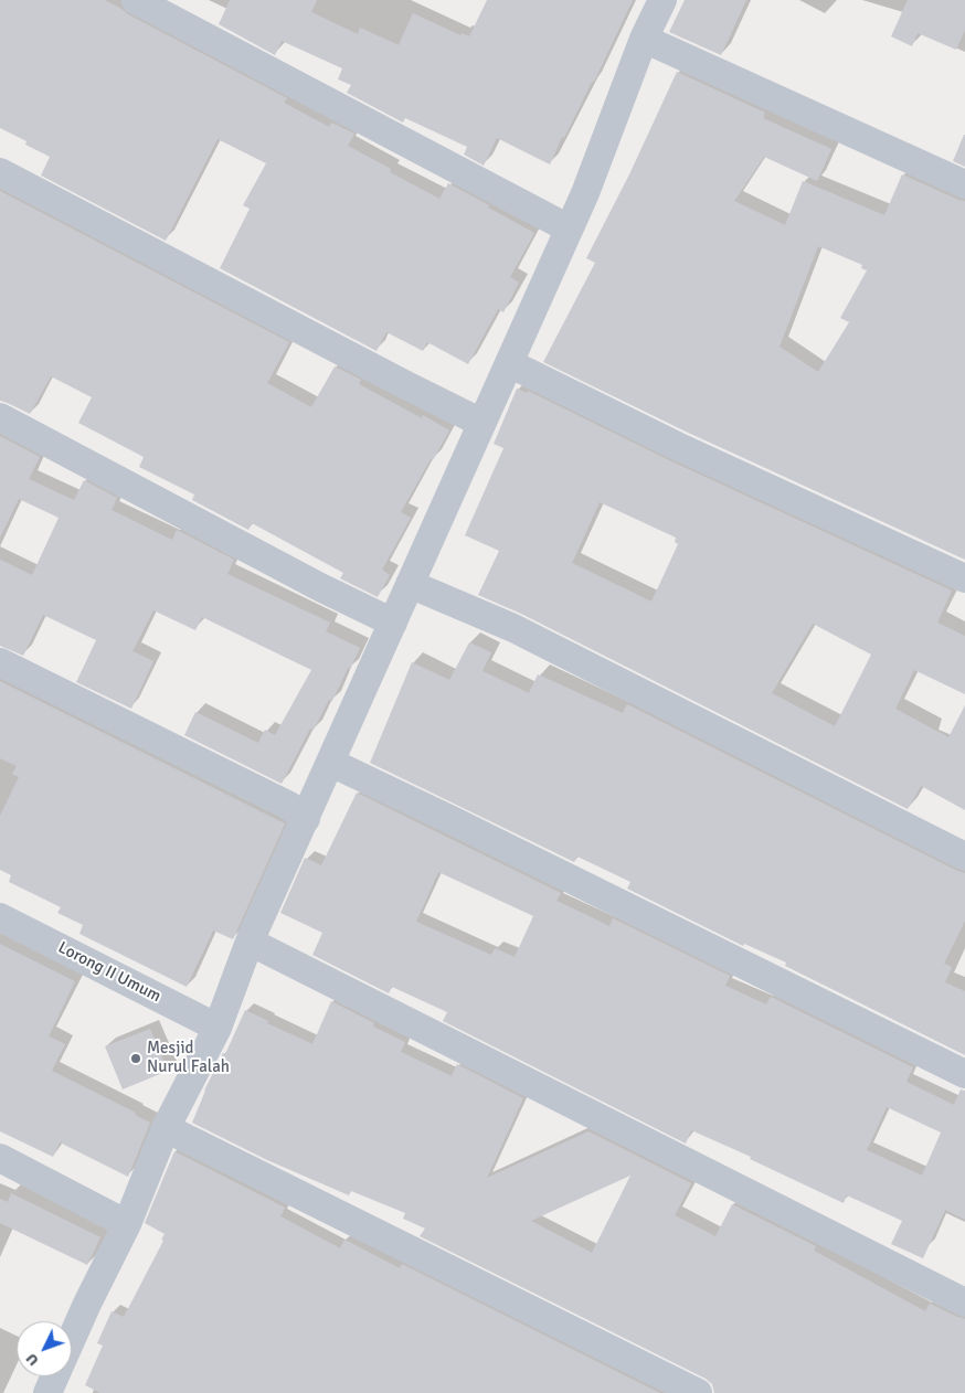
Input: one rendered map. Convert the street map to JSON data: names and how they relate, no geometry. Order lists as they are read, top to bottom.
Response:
{
  "streets": {
    "street": ["Lorong II Umum"]
  },
  "places": ["Mesjid Nurul Falah"],
  "north": "bottom left"
}
